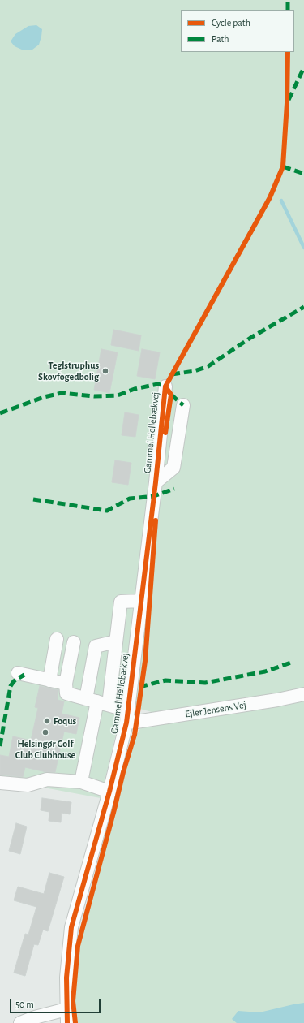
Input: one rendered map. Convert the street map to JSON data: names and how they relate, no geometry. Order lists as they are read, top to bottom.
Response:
{
  "streets": {
    "street": ["Gammel Hellebækvej", "Ejler Jensens Vej"]
  },
  "crossings": [
    ["Gammel Hellebækvej", "Ejler Jensens Vej"]
  ],
  "places": ["Teglstruphus Skovfogedbolig", "Foqus", "Helsingør Golf Club Clubhouse"],
  "legend": ["Cycle path", "Path"],
  "scale_bar": "50 m"
}
